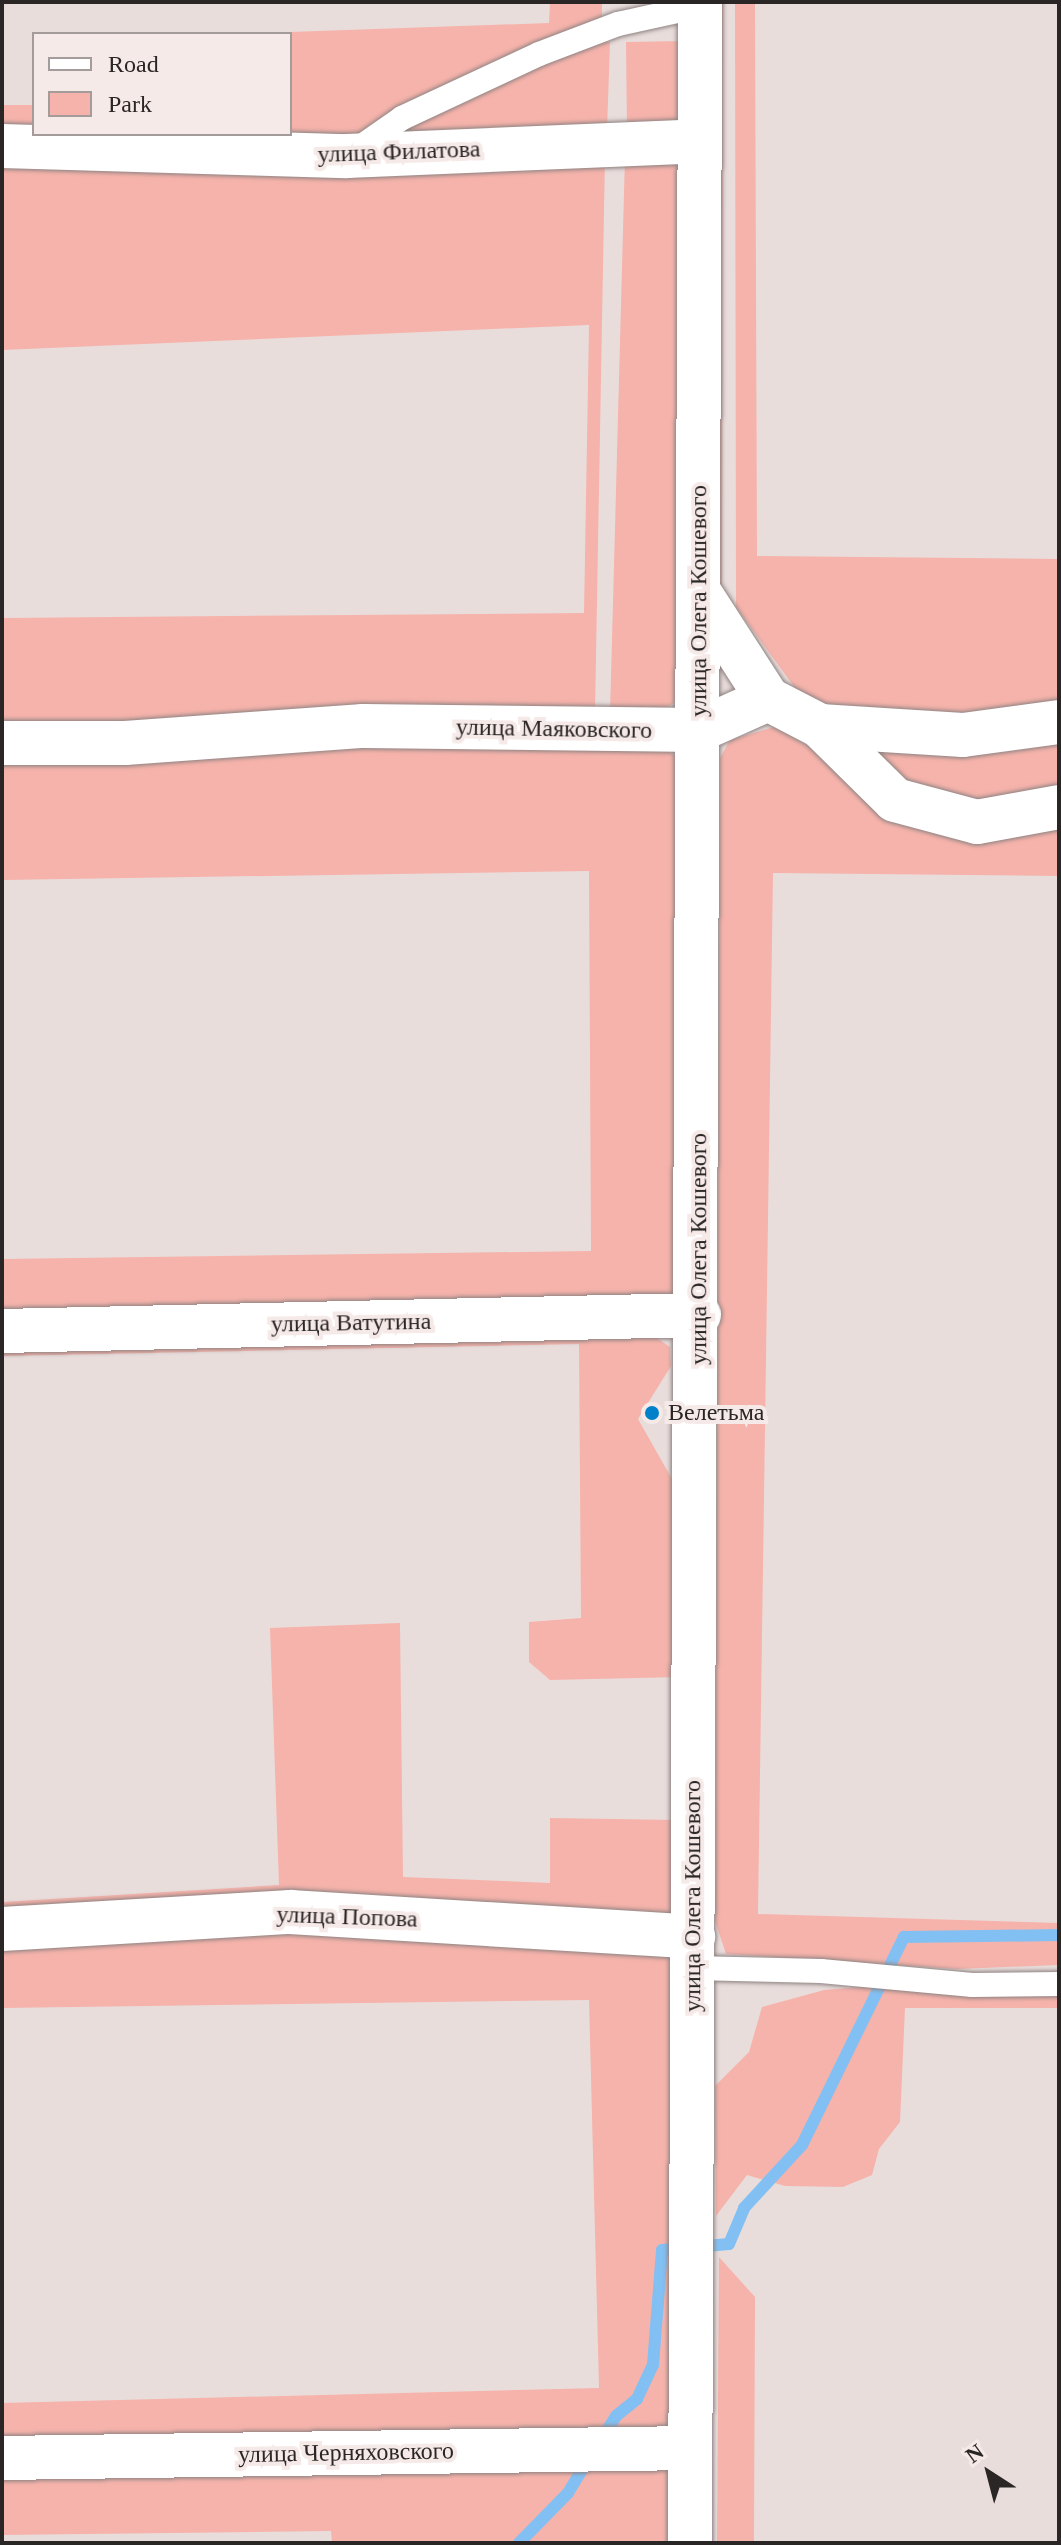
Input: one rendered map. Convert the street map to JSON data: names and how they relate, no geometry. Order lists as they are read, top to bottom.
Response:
{
  "streets": {
    "street": [
      "улица Филатова",
      "улица Олега Кошевого",
      "улица Маяковского",
      "улица Ватутина",
      "улица Попова",
      "улица Черняховского"
    ]
  },
  "crossings": [
    ["улица Филатова", "улица Олега Кошевого"],
    ["улица Олега Кошевого", "улица Маяковского"],
    ["улица Олега Кошевого", "улица Ватутина"],
    ["улица Олега Кошевого", "улица Попова"],
    ["улица Олега Кошевого", "улица Черняховского"]
  ],
  "places": ["Велетьма"],
  "legend": ["Road", "Park"],
  "north": "top left"
}
